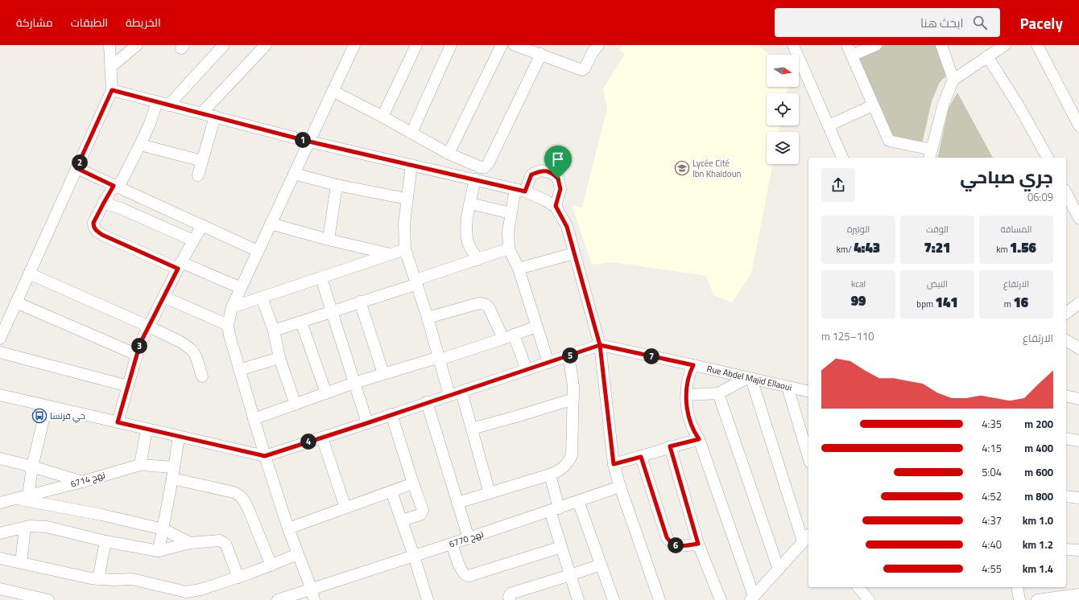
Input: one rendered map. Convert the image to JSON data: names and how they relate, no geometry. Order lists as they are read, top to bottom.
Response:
{
  "streets": {
    "street": ["Rue Abdel Majid Ellaoui", "نهج 6714", "نهج 6770"]
  },
  "places": {
    "school or university": ["Lycée Cité Ibn Khaldoun"],
    "bus stop": ["حي فرنسا"]
  },
  "north": "right",
  "page": {
    "header": "Pacely",
    "search": "ابحث هنا",
    "nav": ["الخريطة", "الطبقات", "مشاركة"],
    "pins": [
      "1",
      "2",
      "3",
      "5",
      "7",
      "4",
      "6"
    ],
    "heading": ["جري صباحي", "06:09"],
    "stats": [
      ["المسافة", "1.56 km"],
      ["الوقت", "7:21"],
      ["الوتيرة", "4:43 /km"],
      ["الارتفاع", "16 m"],
      ["النبض", "141 bpm"],
      ["kcal", "99"]
    ],
    "chart": ["الارتفاع", "110–125 m"],
    "list": [
      {
        "name": "200 m",
        "note": "4:35"
      },
      {
        "name": "400 m",
        "note": "4:15"
      },
      {
        "name": "600 m",
        "note": "5:04"
      },
      {
        "name": "800 m",
        "note": "4:52"
      },
      {
        "name": "1.0 km",
        "note": "4:37"
      },
      {
        "name": "1.2 km",
        "note": "4:40"
      },
      {
        "name": "1.4 km",
        "note": "4:55"
      }
    ]
  }
}
